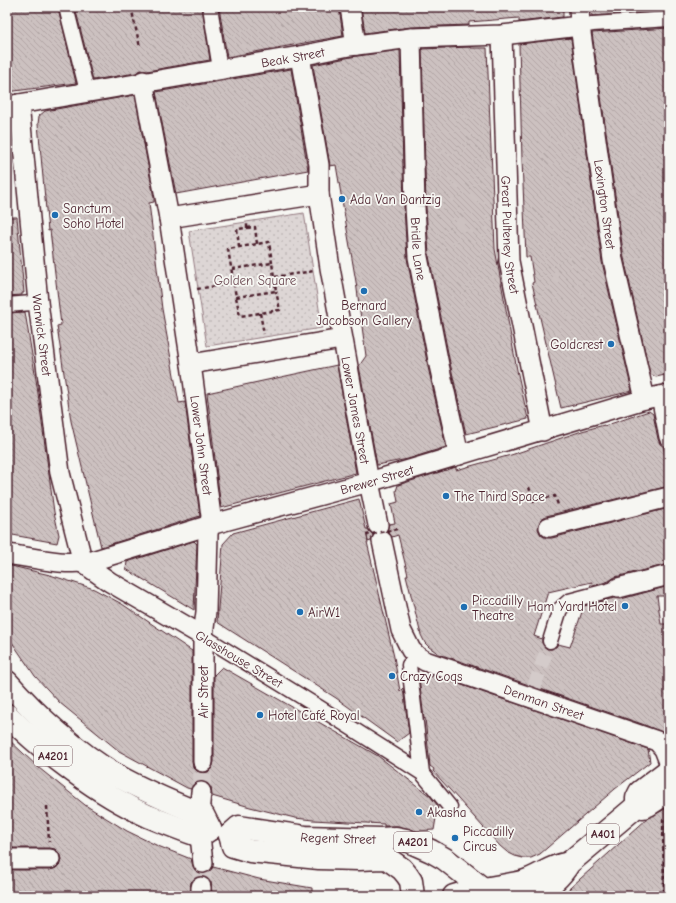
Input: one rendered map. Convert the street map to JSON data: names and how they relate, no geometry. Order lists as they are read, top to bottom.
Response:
{
  "streets": {
    "main road": ["A4201", "A401", "Regent Street"],
    "street": [
      "Beak Street",
      "Lexington Street",
      "Great Pulteney Street",
      "Bridle Lane",
      "Warwick Street",
      "Lower James Street",
      "Lower John Street",
      "Brewer Street",
      "Glasshouse Street",
      "Air Street",
      "Denman Street"
    ]
  },
  "crossings": [
    ["Beak Street", "Lexington Street"],
    ["Beak Street", "Great Pulteney Street"],
    ["Beak Street", "Bridle Lane"],
    ["Beak Street", "Warwick Street"],
    ["Lexington Street", "Brewer Street"],
    ["Great Pulteney Street", "Brewer Street"],
    ["Bridle Lane", "Brewer Street"],
    ["Warwick Street", "Brewer Street"],
    ["Warwick Street", "Glasshouse Street"],
    ["Lower James Street", "Brewer Street"],
    ["Lower James Street", "Denman Street"],
    ["Lower John Street", "Brewer Street"],
    ["Lower John Street", "Air Street"],
    ["Brewer Street", "Glasshouse Street"],
    ["Brewer Street", "Air Street"],
    ["Glasshouse Street", "Air Street"],
    ["A401", "Regent Street"]
  ],
  "parks": ["Golden Square"],
  "places": [
    "Ada Van Dantzig",
    "Sanctum Soho Hotel",
    "Bernard Jacobson Gallery",
    "Goldcrest",
    "The Third Space",
    "Ham Yard Hotel",
    "Piccadilly Theatre",
    "AirW1",
    "Crazy Coqs",
    "Hotel Café Royal",
    "Akasha",
    "Piccadilly Circus"
  ]
}
